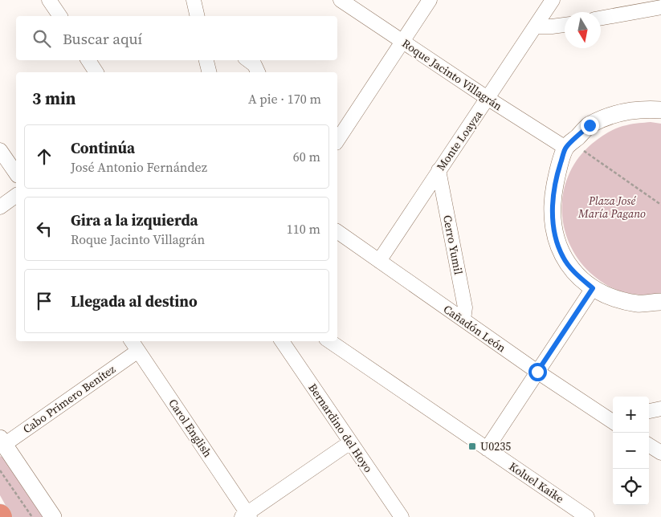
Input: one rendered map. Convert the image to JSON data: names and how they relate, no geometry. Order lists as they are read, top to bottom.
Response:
{
  "streets": {
    "street": [
      "Roque Jacinto Villagrán",
      "Monte Loayza",
      "Cerro Yumil",
      "Cañadón León",
      "Cabo Primero Benítez",
      "Carol English",
      "Bernardino del Hoyo",
      "Koluel Kaike"
    ]
  },
  "crossings": [
    ["Roque Jacinto Villagrán", "Monte Loayza"],
    ["Monte Loayza", "Cerro Yumil"],
    ["Monte Loayza", "Cañadón León"],
    ["Cerro Yumil", "Cañadón León"],
    ["Cabo Primero Benítez", "Carol English"]
  ],
  "parks": ["Plaza José María Pagano"],
  "places": {
    "transit": ["U0235"]
  },
  "north": "bottom",
  "page": {
    "search": "Buscar aquí",
    "heading": ["3 min", "A pie · 170 m"],
    "list": [
      ["Continúa", "José Antonio Fernández", "60 m"],
      ["Gira a la izquierda", "Roque Jacinto Villagrán", "110 m"],
      "Llegada al destino"
    ],
    "map_buttons": ["+", "−"]
  }
}
